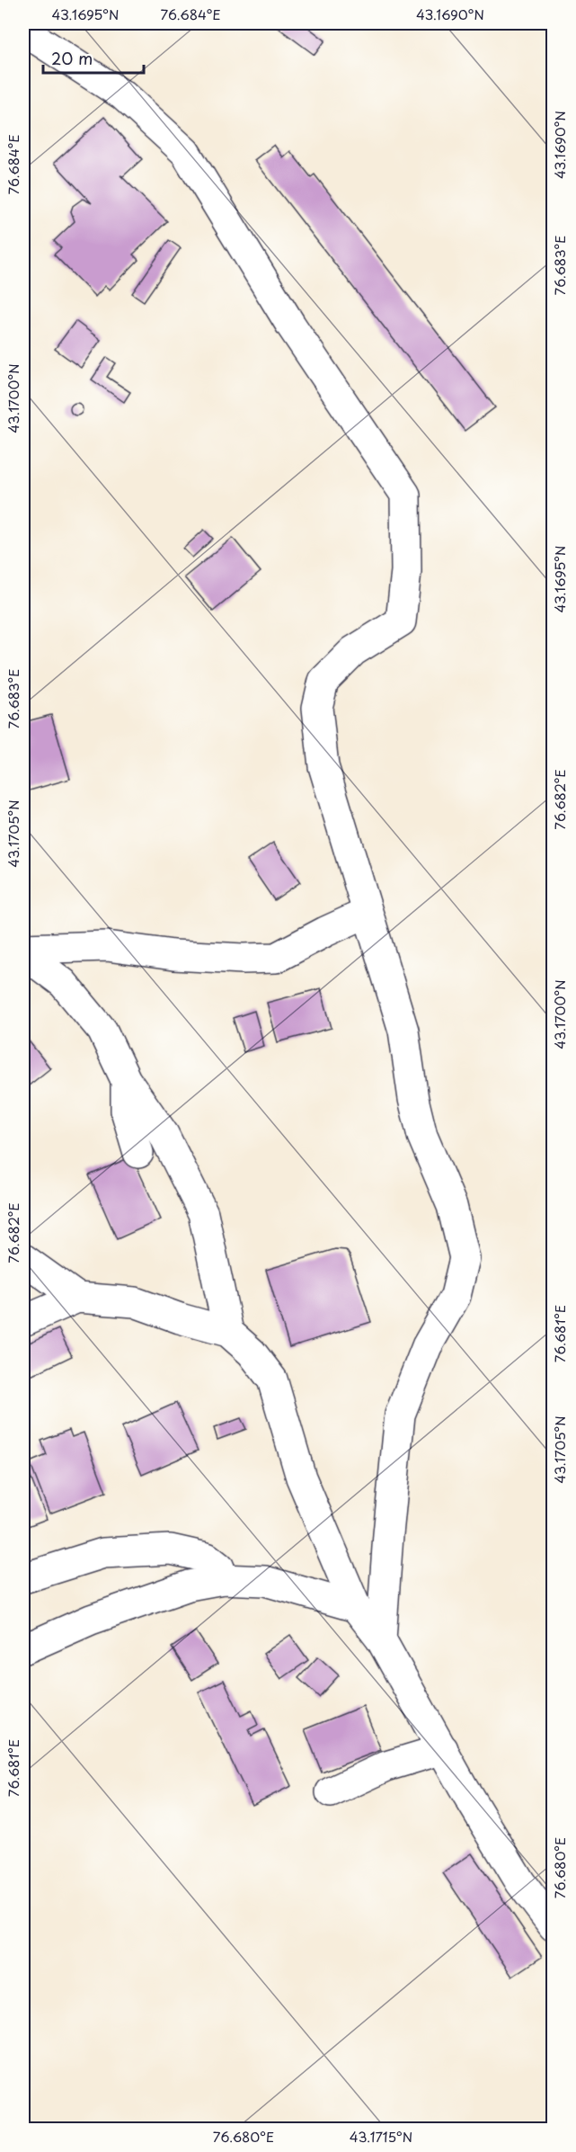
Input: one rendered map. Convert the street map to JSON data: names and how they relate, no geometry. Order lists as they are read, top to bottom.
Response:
{
  "scale_bar": "20 m",
  "coordinates": [
    "43.1695°N",
    "76.684°E",
    "43.1690°N",
    "76.683°E",
    "43.1700°N",
    "76.682°E",
    "43.1705°N",
    "76.681°E",
    "76.680°E",
    "43.1715°N"
  ]
}
